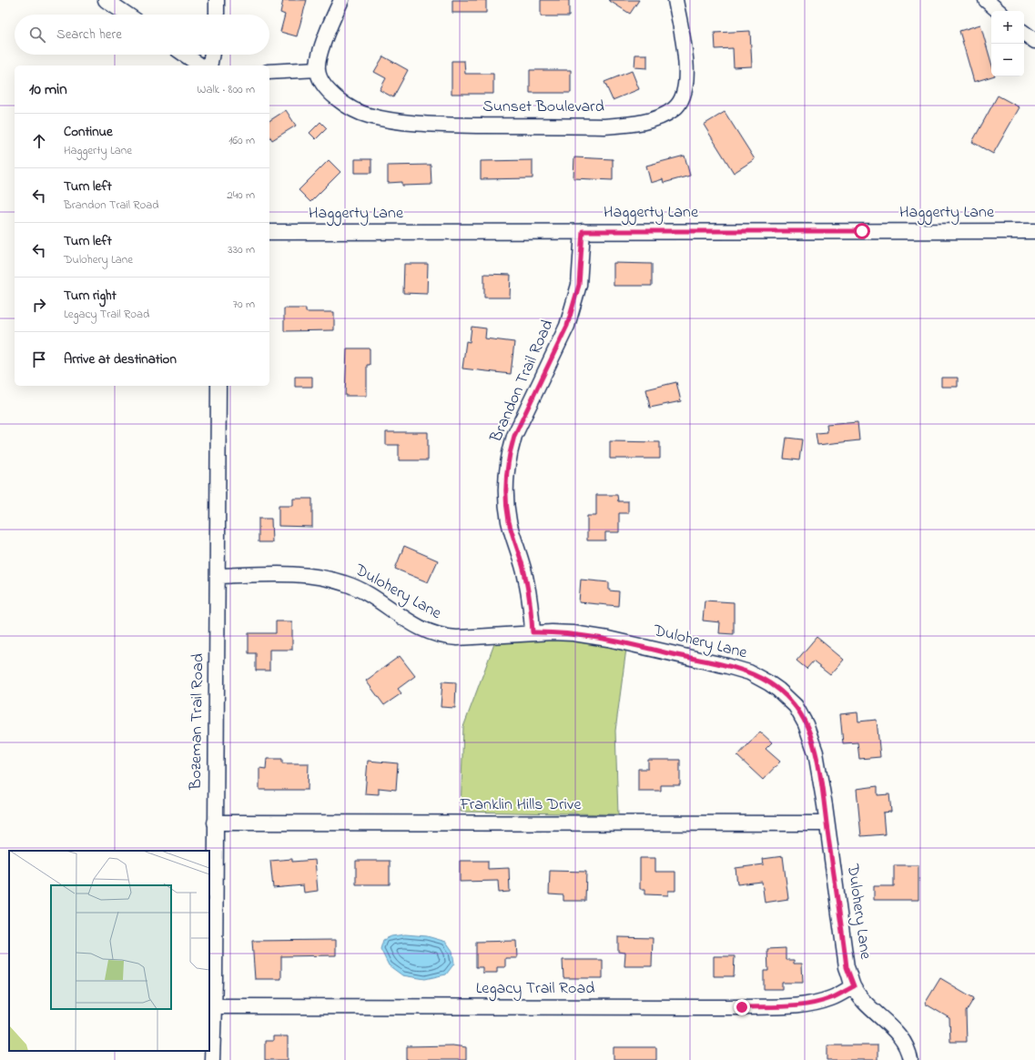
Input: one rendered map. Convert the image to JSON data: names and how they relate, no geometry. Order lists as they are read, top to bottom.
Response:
{
  "streets": {
    "street": [
      "Sunset Boulevard",
      "Haggerty Lane",
      "Brandon Trail Road",
      "Dulohery Lane",
      "Bozeman Trail Road",
      "Franklin Hills Drive",
      "Legacy Trail Road"
    ]
  },
  "crossings": [
    ["Haggerty Lane", "Brandon Trail Road"],
    ["Brandon Trail Road", "Dulohery Lane"],
    ["Dulohery Lane", "Bozeman Trail Road"],
    ["Dulohery Lane", "Franklin Hills Drive"],
    ["Dulohery Lane", "Legacy Trail Road"],
    ["Bozeman Trail Road", "Franklin Hills Drive"],
    ["Bozeman Trail Road", "Legacy Trail Road"]
  ],
  "page": {
    "map_buttons": ["+", "−"],
    "search": "Search here",
    "heading": ["10 min", "Walk · 800 m"],
    "list": [
      ["Continue", "Haggerty Lane", "160 m"],
      ["Turn left", "Brandon Trail Road", "240 m"],
      ["Turn left", "Dulohery Lane", "330 m"],
      ["Turn right", "Legacy Trail Road", "70 m"],
      "Arrive at destination"
    ]
  }
}
